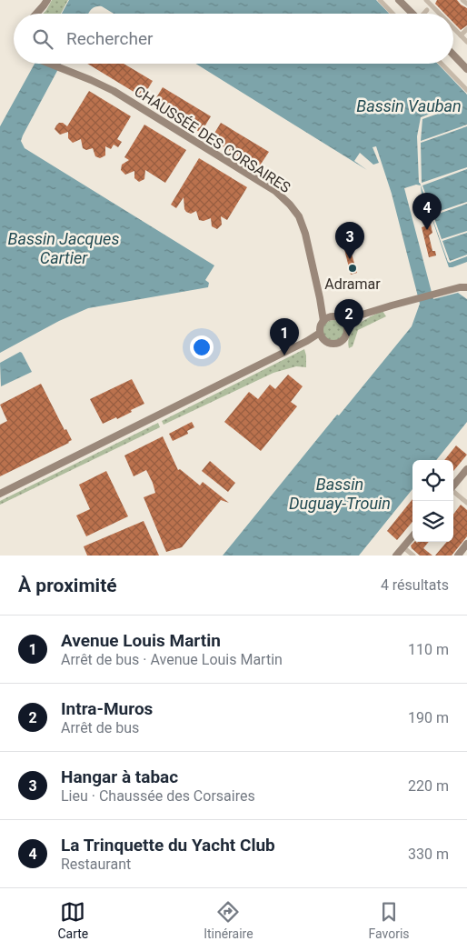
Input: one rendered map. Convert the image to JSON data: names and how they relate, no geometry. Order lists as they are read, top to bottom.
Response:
{
  "streets": {
    "street": ["CHAUSSÉE DES CORSAIRES"]
  },
  "water": ["Bassin Vauban", "Bassin Jacques Cartier", "Bassin Duguay-Trouin"],
  "places": ["Adramar"],
  "page": {
    "search": "Rechercher",
    "pins": [
      "4",
      "3",
      "2",
      "1"
    ],
    "heading": ["À proximité", "4 résultats"],
    "list": [
      {
        "mark": "1",
        "name": "Avenue Louis Martin",
        "note": "Arrêt de bus · Avenue Louis Martin",
        "value": "110 m"
      },
      {
        "mark": "2",
        "name": "Intra-Muros",
        "note": "Arrêt de bus",
        "value": "190 m"
      },
      {
        "mark": "3",
        "name": "Hangar à tabac",
        "note": "Lieu · Chaussée des Corsaires",
        "value": "220 m"
      },
      {
        "mark": "4",
        "name": "La Trinquette du Yacht Club",
        "note": "Restaurant",
        "value": "330 m"
      }
    ],
    "nav": ["Carte", "Itinéraire", "Favoris"]
  }
}
